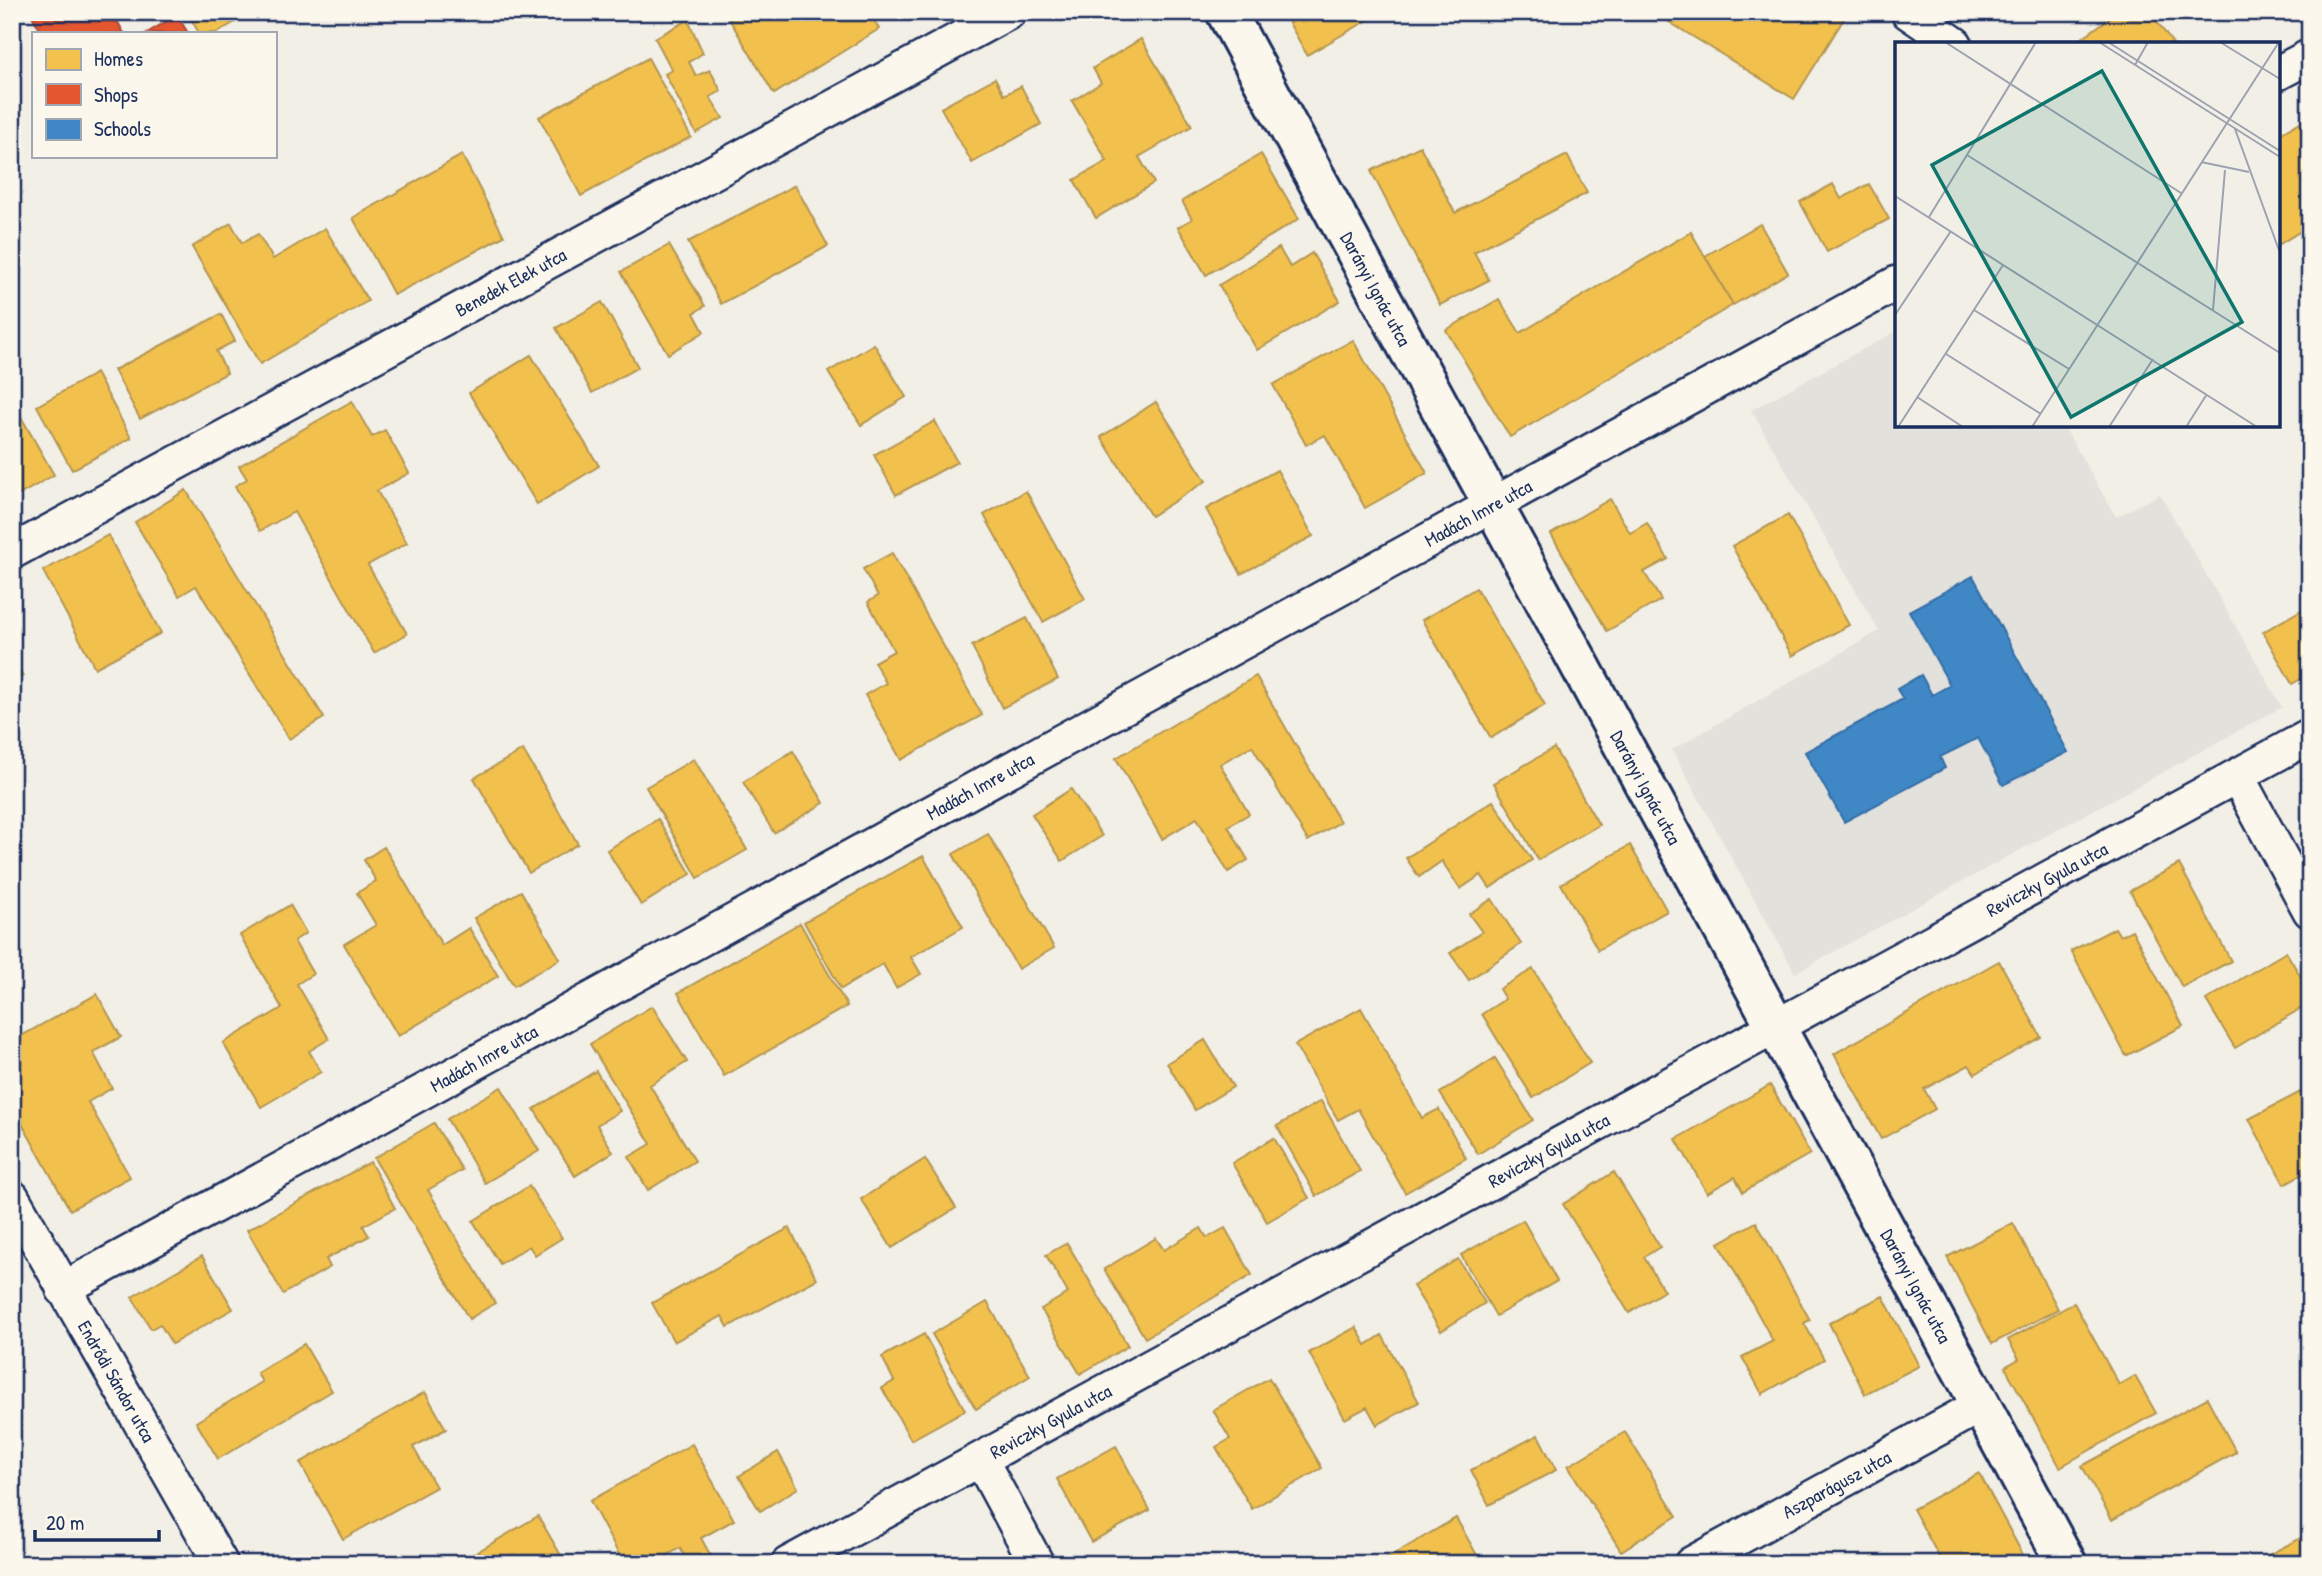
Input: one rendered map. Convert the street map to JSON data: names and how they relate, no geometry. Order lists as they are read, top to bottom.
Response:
{
  "streets": {
    "street": [
      "Benedek Elek utca",
      "Darányi Ignác utca",
      "Madách Imre utca",
      "Reviczky Gyula utca",
      "Endrődi Sándor utca",
      "Aszparágusz utca"
    ]
  },
  "crossings": [
    ["Darányi Ignác utca", "Madách Imre utca"],
    ["Darányi Ignác utca", "Reviczky Gyula utca"],
    ["Darányi Ignác utca", "Aszparágusz utca"],
    ["Madách Imre utca", "Endrődi Sándor utca"]
  ],
  "legend": ["Homes", "Shops", "Schools"],
  "scale_bar": "20 m"
}
